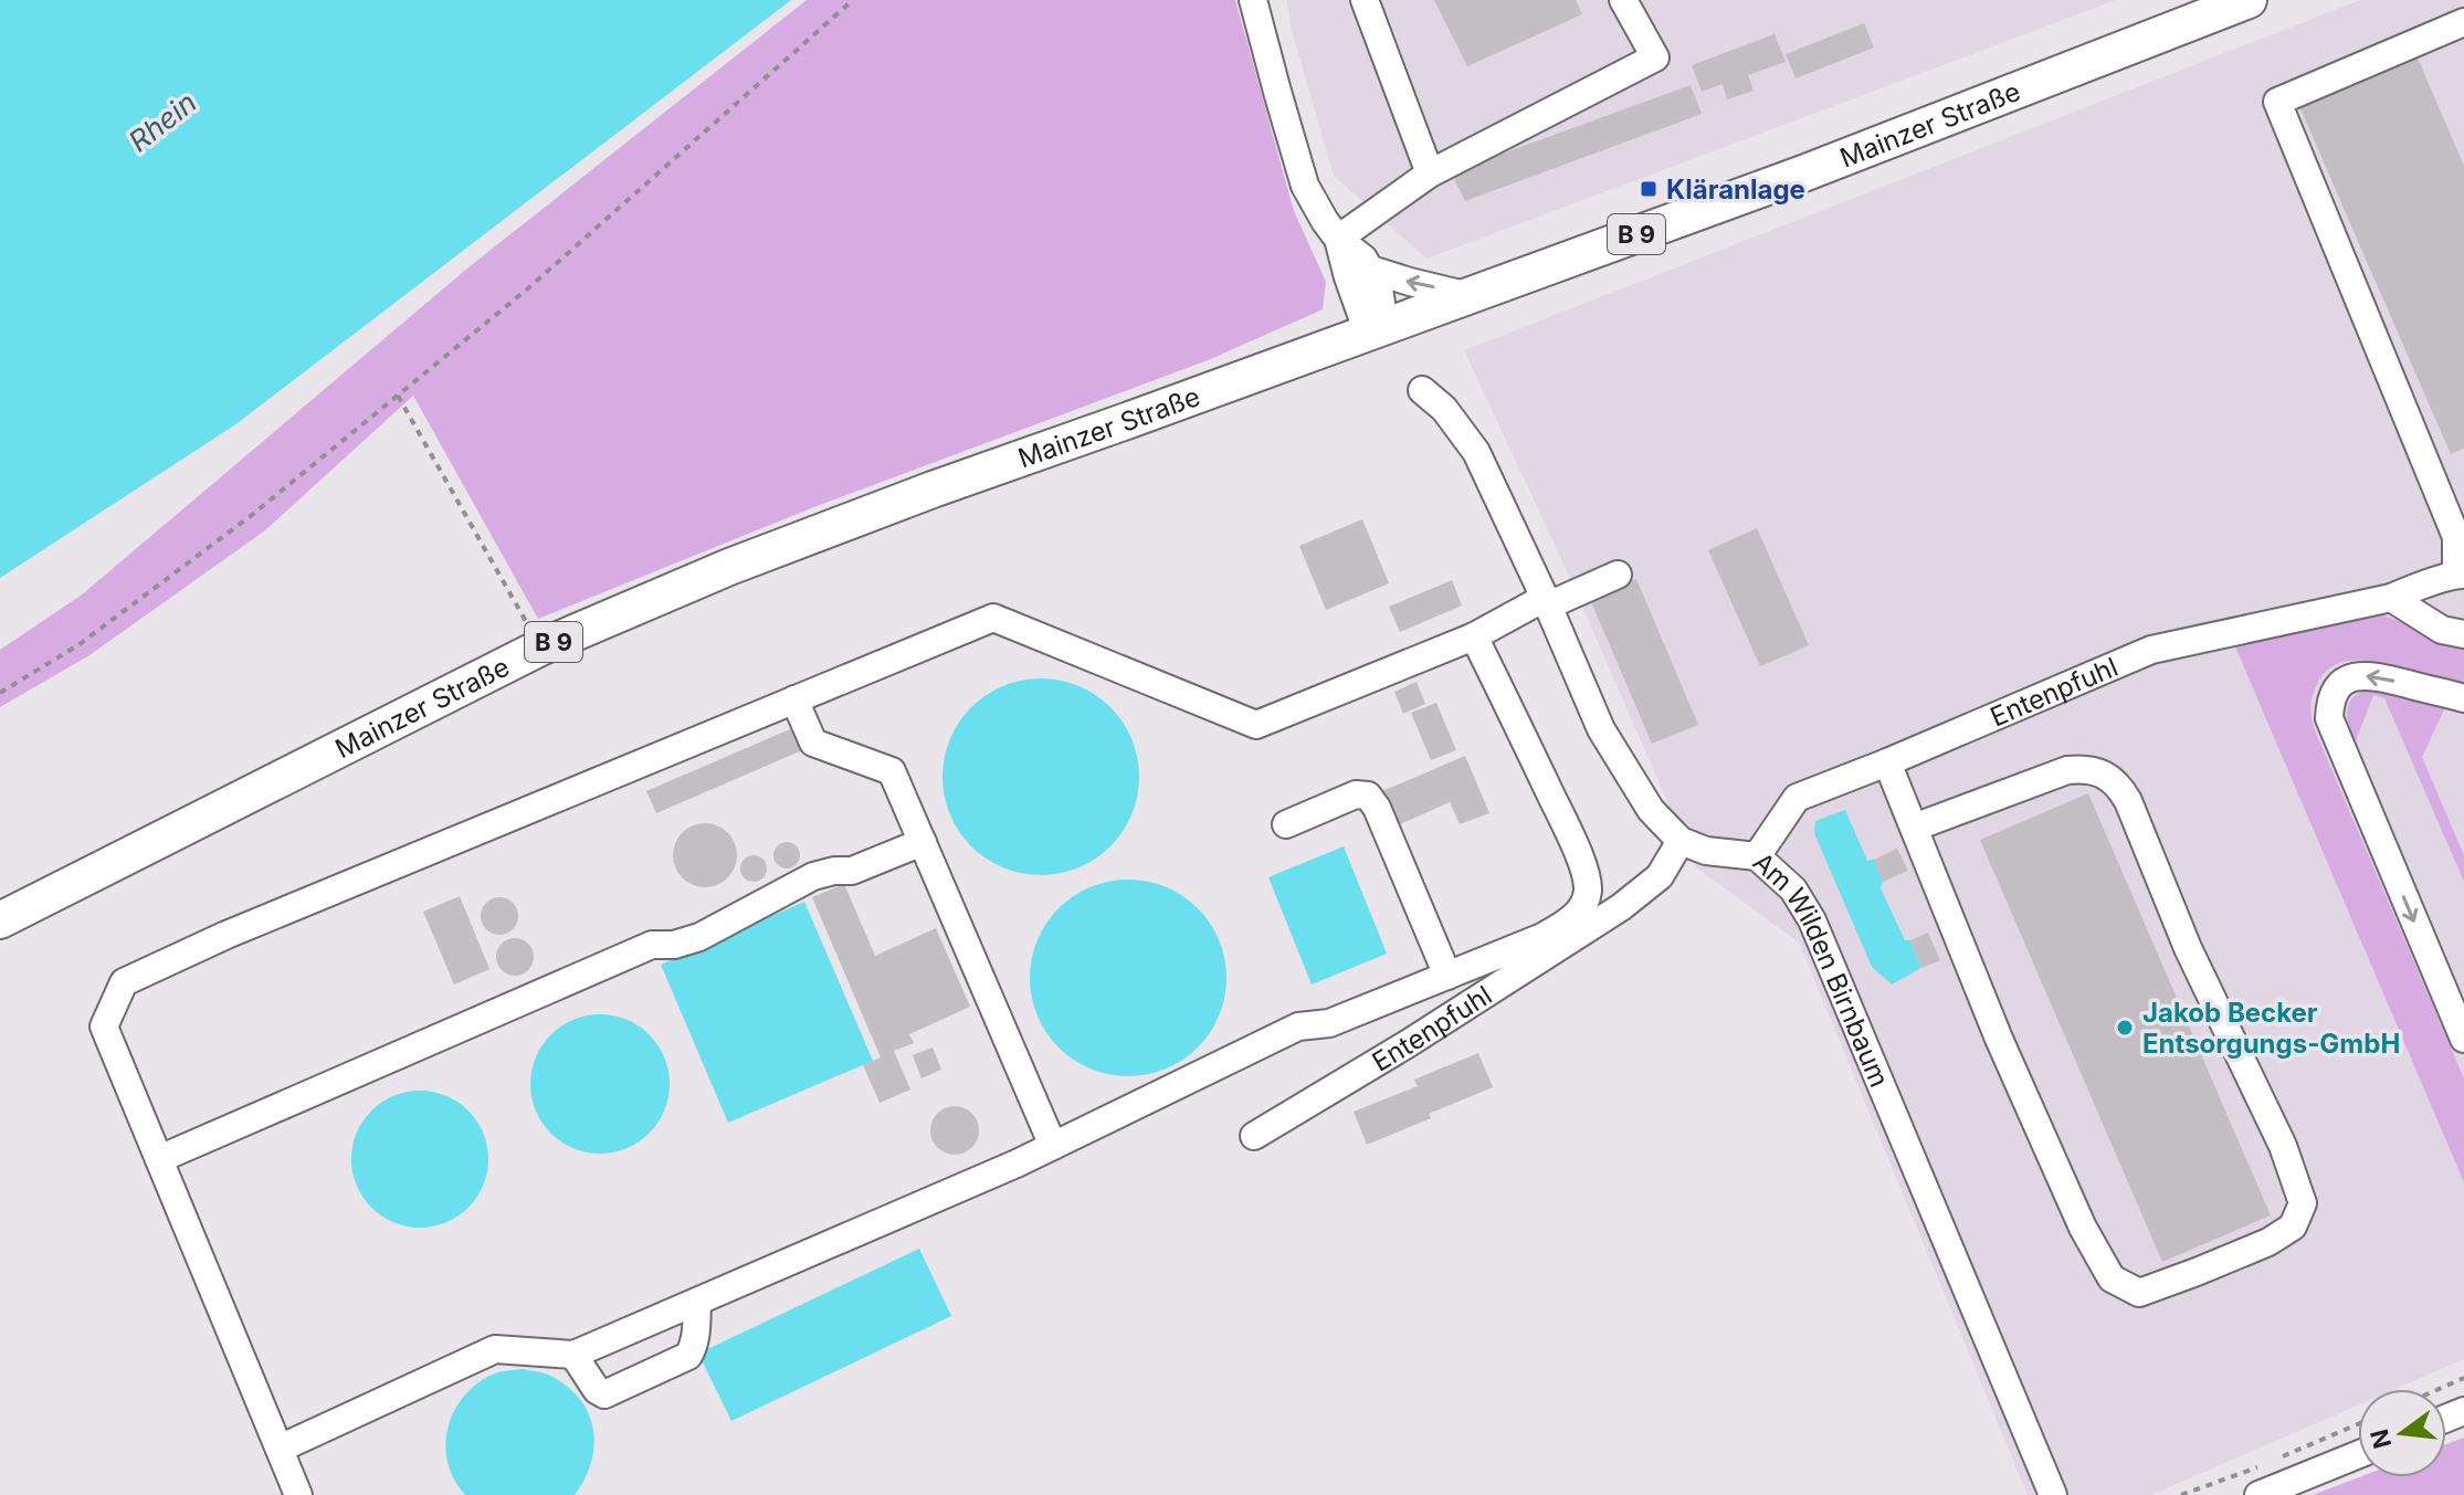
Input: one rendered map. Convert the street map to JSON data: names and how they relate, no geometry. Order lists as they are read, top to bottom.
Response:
{
  "streets": {
    "main road": ["Mainzer Straße", "B 9"],
    "street": ["Entenpfuhl", "Am Wilden Birnbaum"]
  },
  "crossings": [
    ["Entenpfuhl", "Am Wilden Birnbaum"]
  ],
  "water": ["Rhein"],
  "places": {
    "transit": ["Kläranlage"],
    "other": ["Jakob Becker Entsorgungs-GmbH"]
  },
  "north": "left"
}
